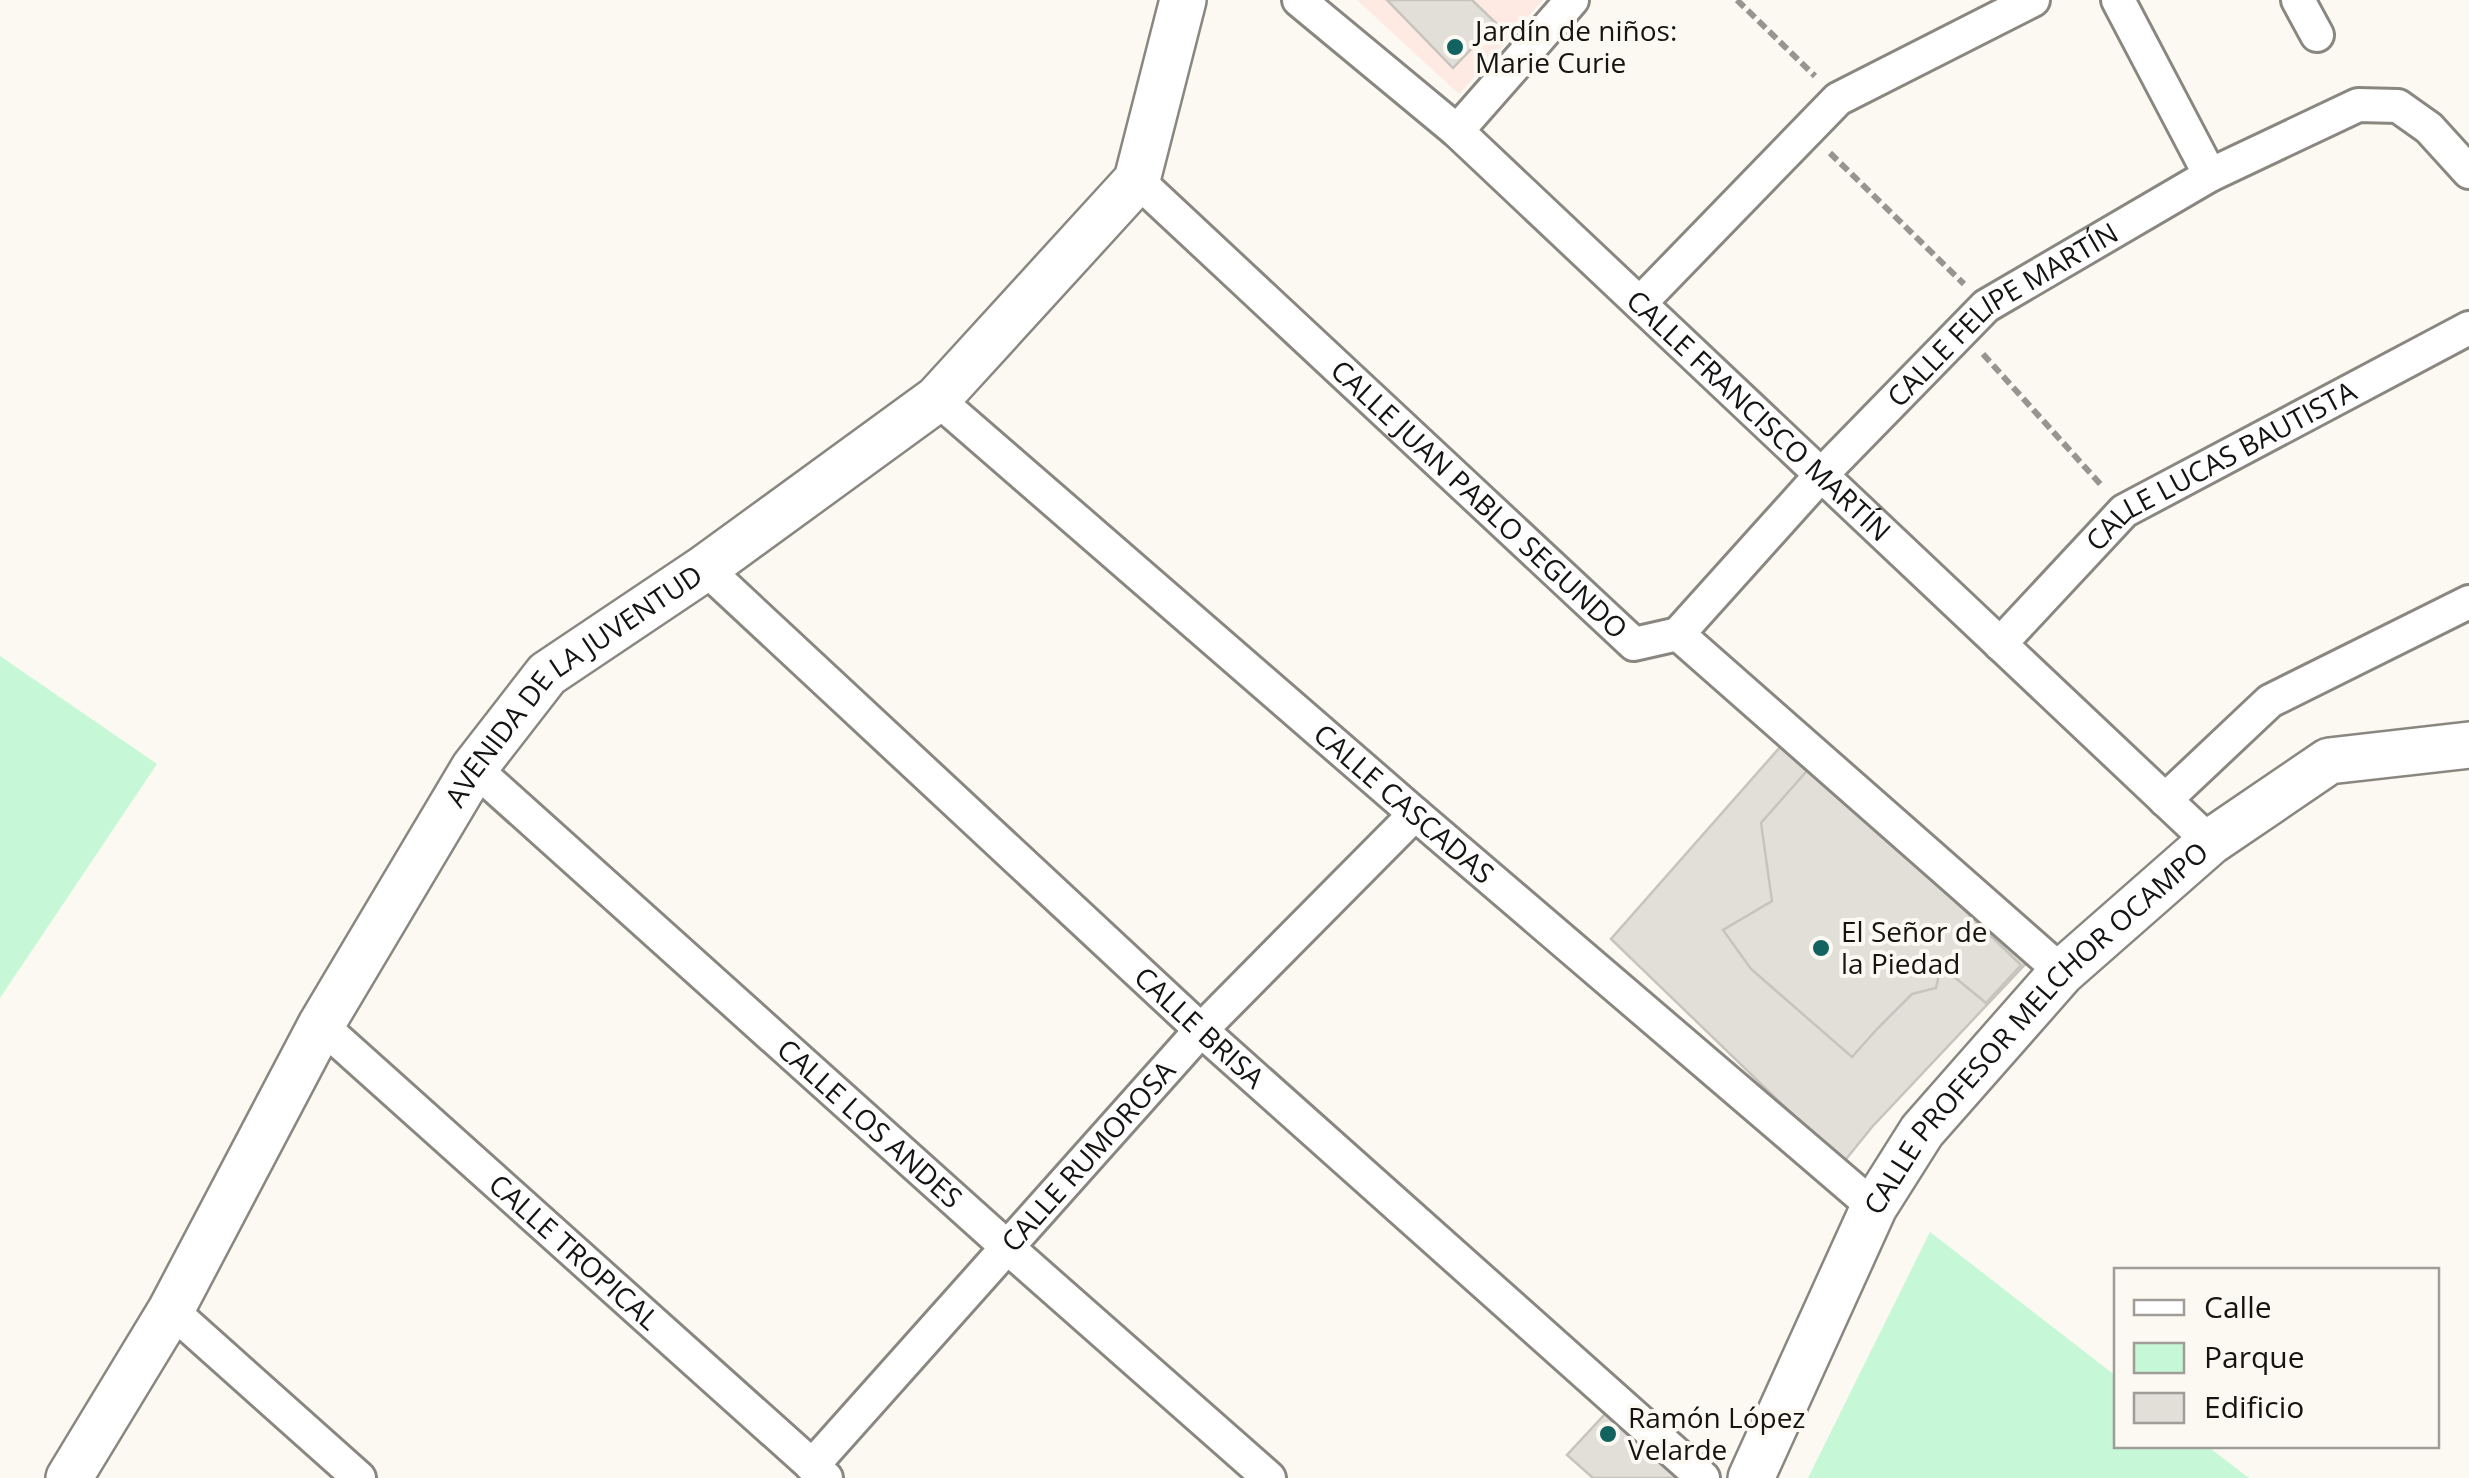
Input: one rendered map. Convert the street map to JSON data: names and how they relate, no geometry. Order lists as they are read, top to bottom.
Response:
{
  "streets": {
    "street": [
      "CALLE FELIPE MARTÍN",
      "CALLE FRANCISCO MARTÍN",
      "CALLE LUCAS BAUTISTA",
      "CALLE JUAN PABLO SEGUNDO",
      "AVENIDA DE LA JUVENTUD",
      "CALLE CASCADAS",
      "CALLE BRISA",
      "CALLE PROFESOR MELCHOR OCAMPO",
      "CALLE LOS ANDES",
      "CALLE RUMOROSA",
      "CALLE TROPICAL"
    ]
  },
  "crossings": [
    ["CALLE FELIPE MARTÍN", "CALLE FRANCISCO MARTÍN"],
    ["CALLE FELIPE MARTÍN", "CALLE JUAN PABLO SEGUNDO"],
    ["CALLE FRANCISCO MARTÍN", "CALLE LUCAS BAUTISTA"],
    ["CALLE FRANCISCO MARTÍN", "CALLE PROFESOR MELCHOR OCAMPO"],
    ["CALLE JUAN PABLO SEGUNDO", "AVENIDA DE LA JUVENTUD"],
    ["AVENIDA DE LA JUVENTUD", "CALLE CASCADAS"],
    ["AVENIDA DE LA JUVENTUD", "CALLE BRISA"],
    ["AVENIDA DE LA JUVENTUD", "CALLE LOS ANDES"],
    ["AVENIDA DE LA JUVENTUD", "CALLE TROPICAL"],
    ["CALLE CASCADAS", "CALLE PROFESOR MELCHOR OCAMPO"],
    ["CALLE CASCADAS", "CALLE RUMOROSA"],
    ["CALLE BRISA", "CALLE RUMOROSA"],
    ["CALLE LOS ANDES", "CALLE RUMOROSA"],
    ["CALLE RUMOROSA", "CALLE TROPICAL"]
  ],
  "places": ["Jardín de niños: Marie Curie", "El Señor de la Piedad", "Ramón López Velarde"],
  "legend": ["Calle", "Parque", "Edificio"]
}
